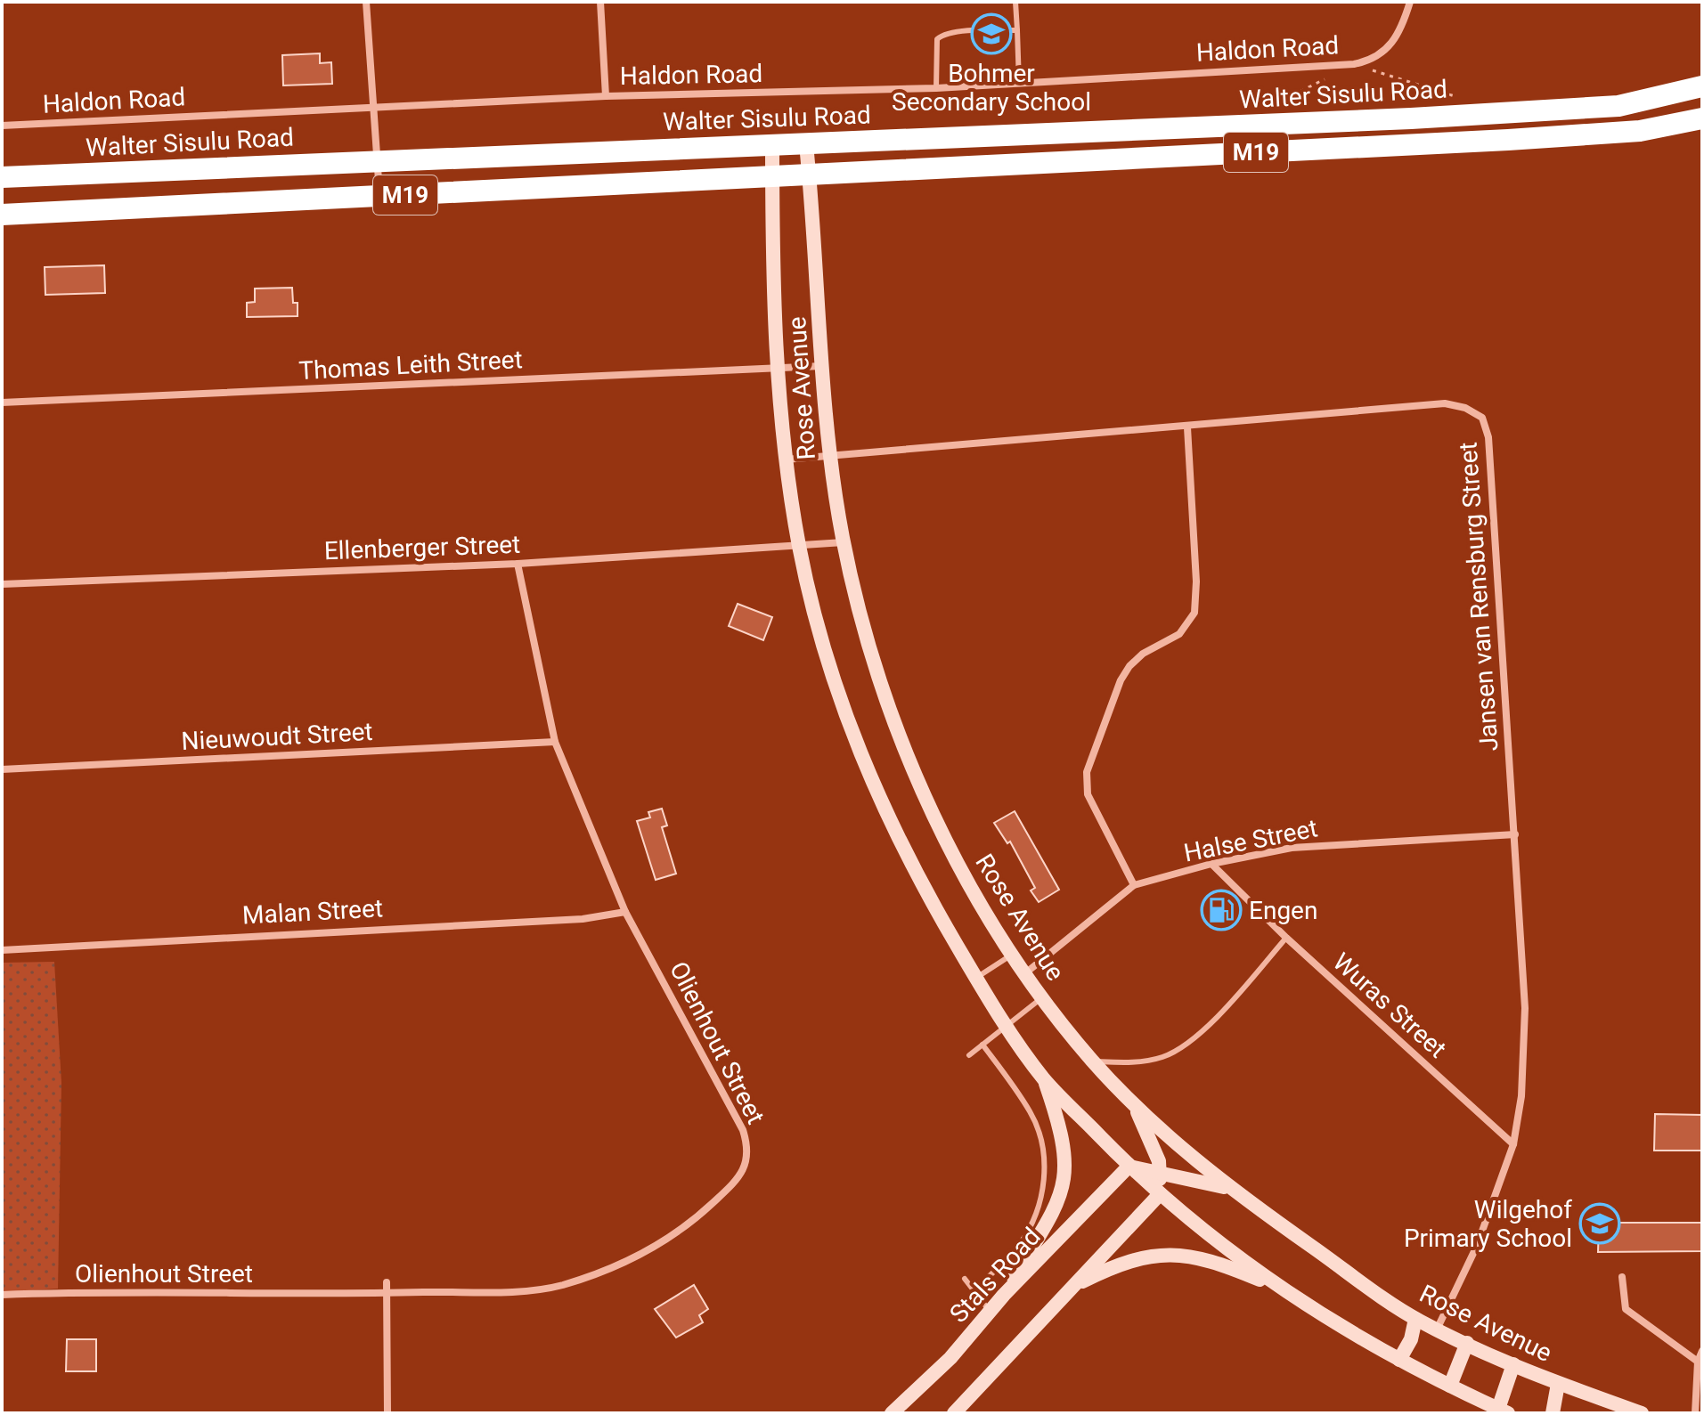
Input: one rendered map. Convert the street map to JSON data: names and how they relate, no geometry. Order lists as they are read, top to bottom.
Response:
{
  "streets": {
    "highway": ["Walter Sisulu Road", "M19"],
    "street": [
      "Haldon Road",
      "Thomas Leith Street",
      "Rose Avenue",
      "Ellenberger Street",
      "Jansen van Rensburg Street",
      "Nieuwoudt Street",
      "Halse Street",
      "Malan Street",
      "Wuras Street",
      "Olienhout Street",
      "Stals Road"
    ]
  },
  "crossings": [
    ["Walter Sisulu Road", "Rose Avenue"],
    ["M19", "Rose Avenue"],
    ["Thomas Leith Street", "Rose Avenue"],
    ["Rose Avenue", "Ellenberger Street"],
    ["Rose Avenue", "Jansen van Rensburg Street"],
    ["Rose Avenue", "Halse Street"],
    ["Rose Avenue", "Stals Road"],
    ["Ellenberger Street", "Olienhout Street"],
    ["Jansen van Rensburg Street", "Halse Street"],
    ["Jansen van Rensburg Street", "Wuras Street"],
    ["Nieuwoudt Street", "Olienhout Street"],
    ["Halse Street", "Wuras Street"],
    ["Malan Street", "Olienhout Street"]
  ],
  "places": {
    "school or university": ["Bohmer Secondary School", "Wilgehof Primary School"],
    "fuel station": ["Engen"]
  }
}
